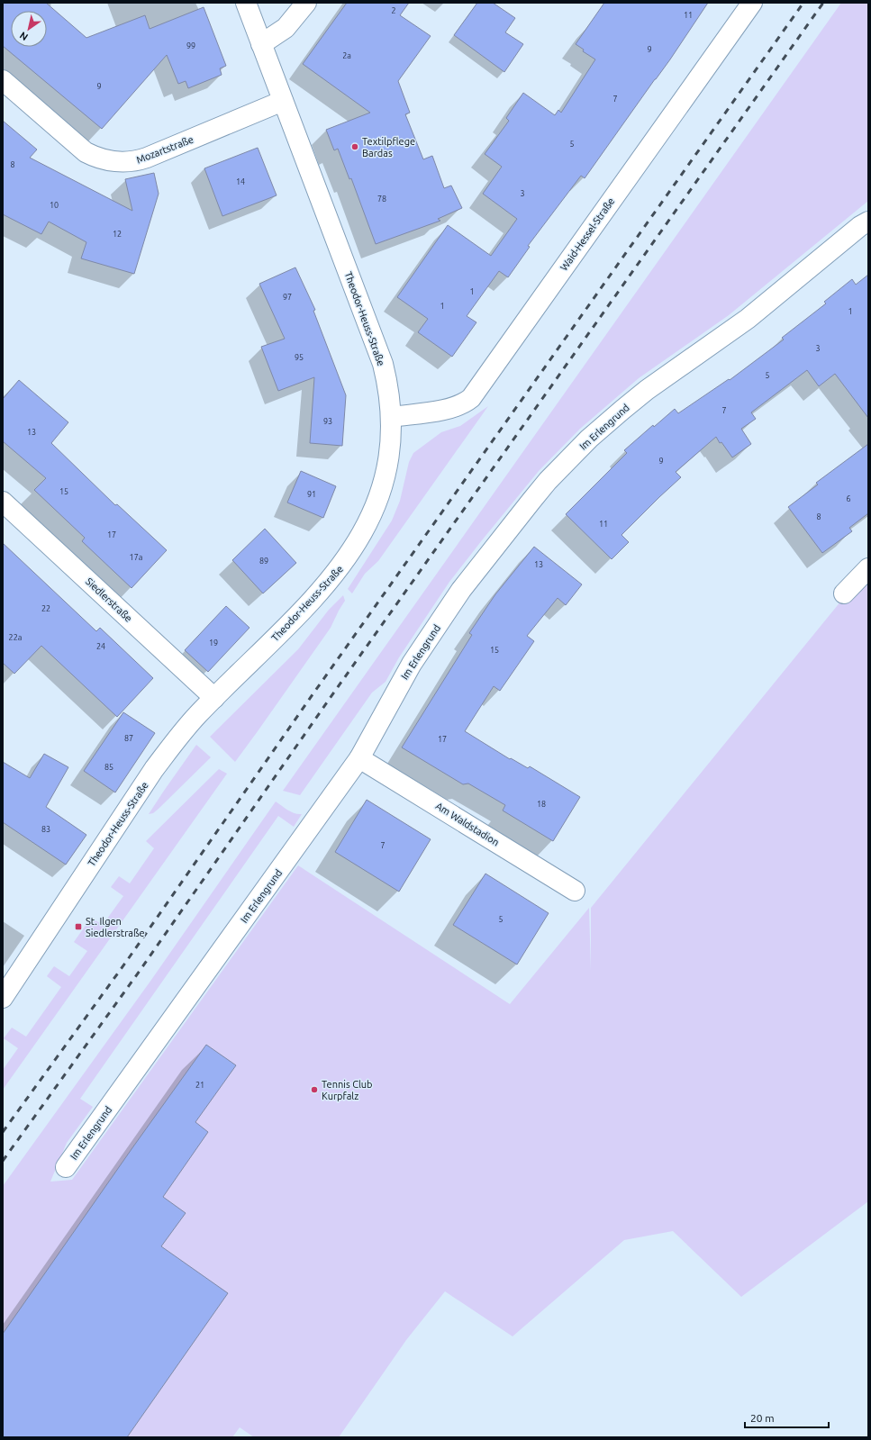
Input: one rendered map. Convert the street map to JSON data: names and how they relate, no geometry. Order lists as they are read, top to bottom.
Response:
{
  "streets": {
    "street": [
      "Mozartstraße",
      "Waid-Hessel-Straße",
      "Theodor-Heuss-Straße",
      "Im Erlengrund",
      "Siedlerstraße",
      "Am Waldstadion"
    ]
  },
  "crossings": [
    ["Mozartstraße", "Theodor-Heuss-Straße"],
    ["Waid-Hessel-Straße", "Theodor-Heuss-Straße"],
    ["Theodor-Heuss-Straße", "Siedlerstraße"],
    ["Im Erlengrund", "Am Waldstadion"]
  ],
  "places": {
    "other": ["Textilpflege Bardas", "Tennis Club Kurpfalz"],
    "transit": ["St. Ilgen Siedlerstraße"]
  },
  "house_numbers": [
    "2",
    "11",
    "99",
    "9",
    "2a",
    "9",
    "7",
    "5",
    "8",
    "14",
    "3",
    "78",
    "10",
    "12",
    "1",
    "97",
    "1",
    "1",
    "3",
    "95",
    "5",
    "7",
    "93",
    "13",
    "9",
    "15",
    "91",
    "6",
    "8",
    "11",
    "17",
    "17a",
    "89",
    "13",
    "22",
    "22a",
    "19",
    "24",
    "15",
    "87",
    "17",
    "85",
    "18",
    "83",
    "7",
    "5",
    "21"
  ],
  "scale_bar": "20 m",
  "north": "bottom left"
}
